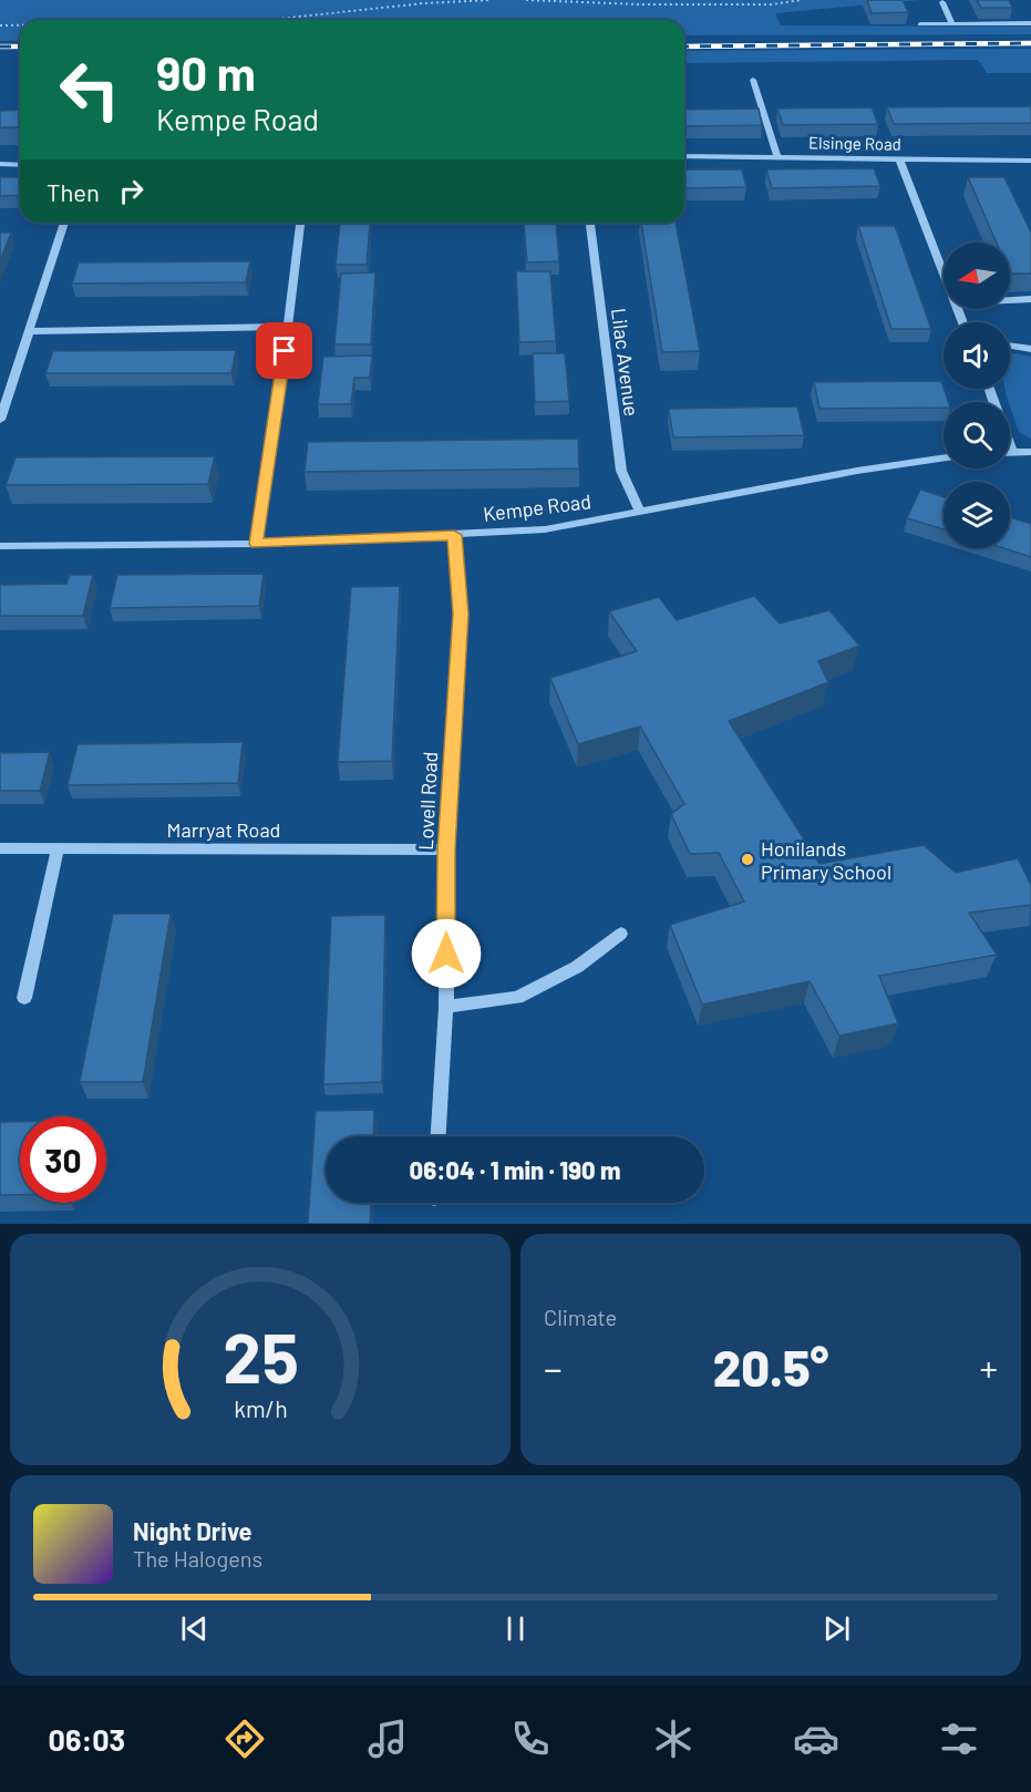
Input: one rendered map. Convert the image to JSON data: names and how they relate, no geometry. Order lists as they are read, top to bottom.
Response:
{
  "streets": {
    "street": [
      "Elsinge Road",
      "Lilac Avenue",
      "Kempe Road",
      "Lovell Road",
      "Marryat Road"
    ]
  },
  "crossings": [
    ["Lilac Avenue", "Kempe Road"],
    ["Kempe Road", "Lovell Road"],
    ["Lovell Road", "Marryat Road"]
  ],
  "places": ["Honilands Primary School"],
  "north": "left",
  "page": {
    "turn": ["90 m", "Kempe Road"],
    "then": "Then",
    "limit": "30",
    "trip": "06:04 · 1 min · 190 m",
    "tile": "Climate",
    "heat": ["−", "20.5°", "+"],
    "song": ["Night Drive", "The Halogens"],
    "tabs": "06:03",
    "gauge": ["25", "km/h"]
  }
}
